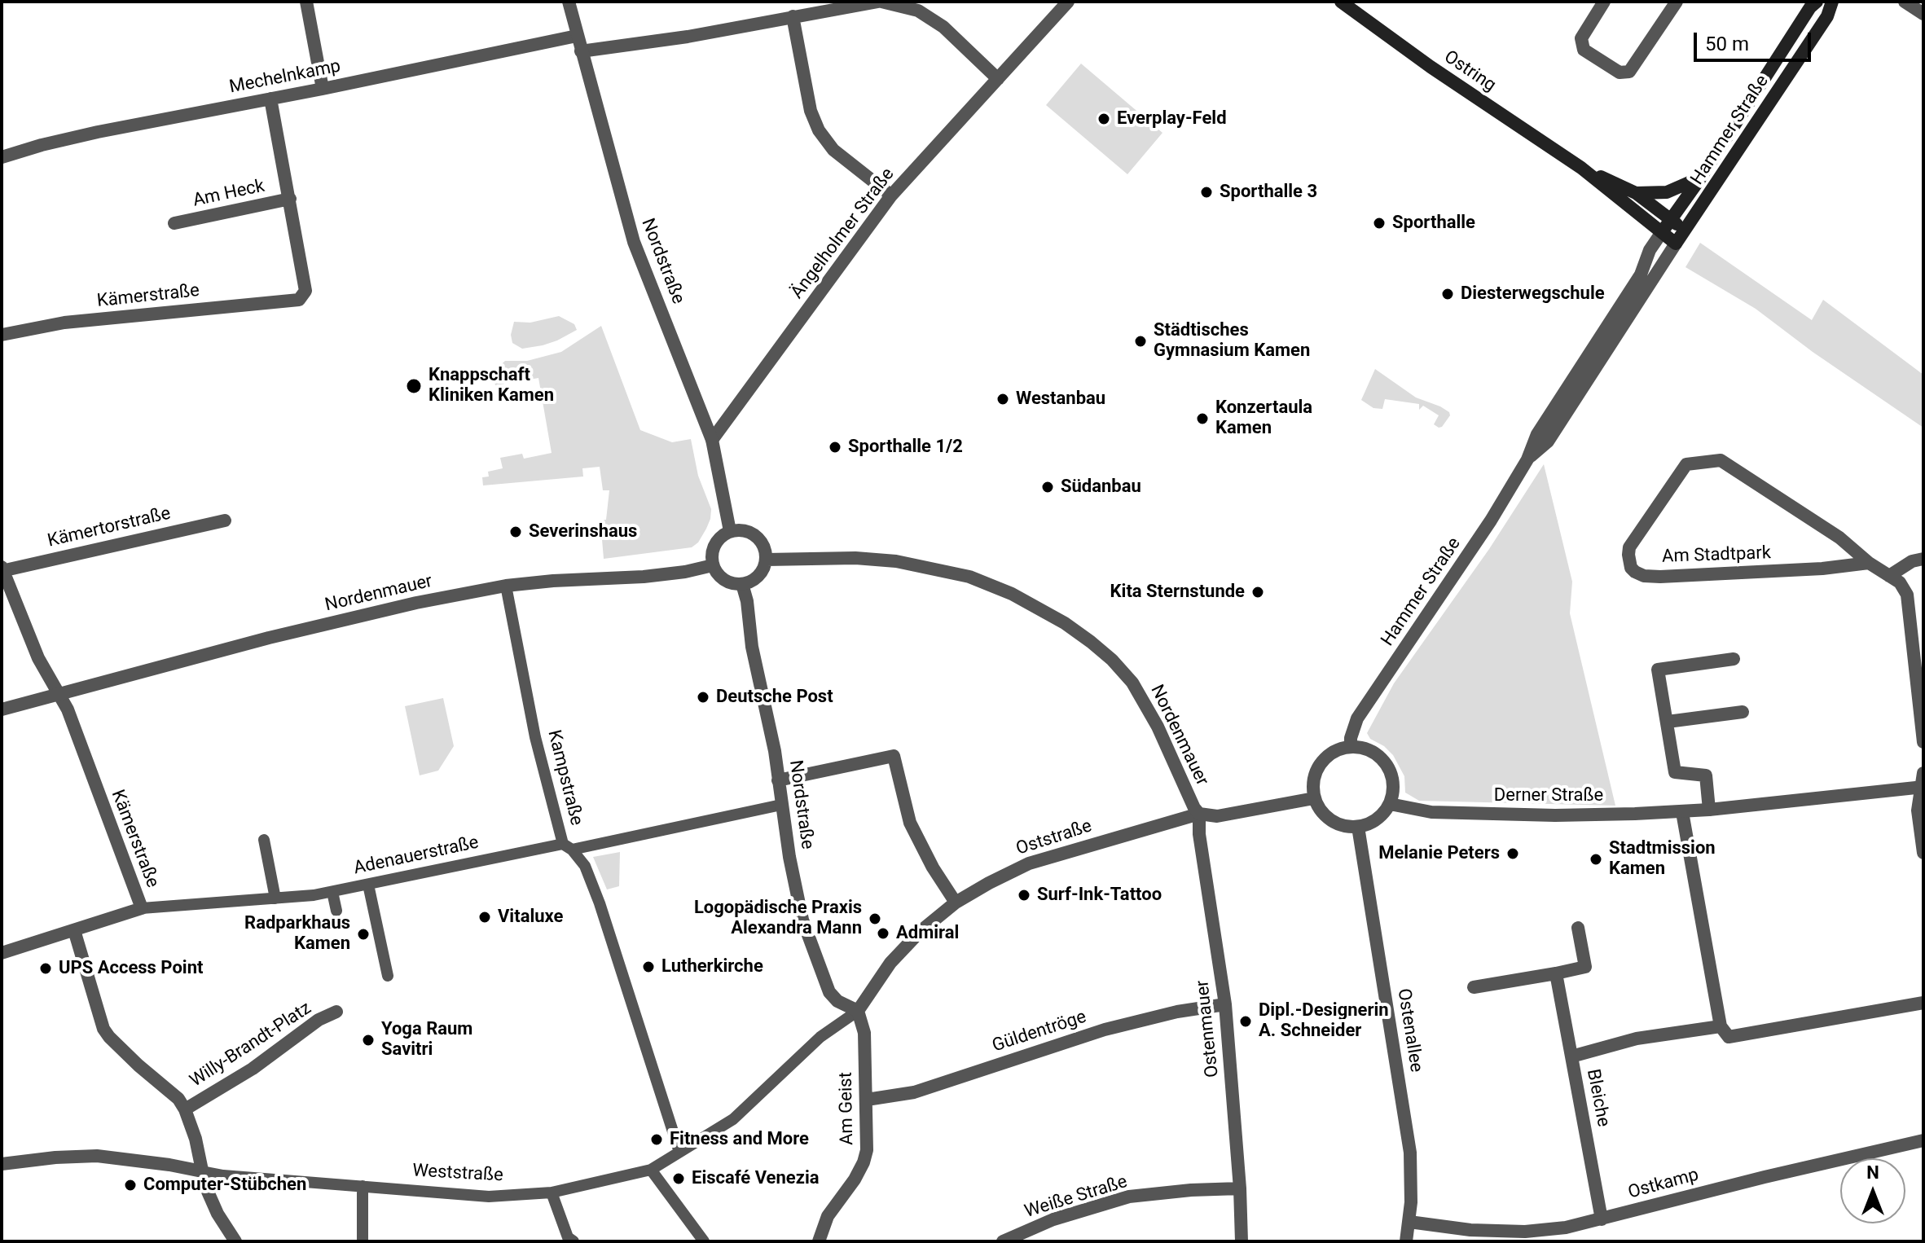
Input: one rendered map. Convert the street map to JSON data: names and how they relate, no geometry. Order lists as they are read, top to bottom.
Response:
{
  "streets": {
    "main road": ["Ostring", "Hammer Straße"],
    "street": [
      "Mechelnkamp",
      "Am Heck",
      "Ängelholmer Straße",
      "Nordstraße",
      "Kämerstraße",
      "Kämertorstraße",
      "Am Stadtpark",
      "Nordenmauer",
      "Kampstraße",
      "Derner Straße",
      "Oststraße",
      "Adenauerstraße",
      "Ostenmauer",
      "Ostenallee",
      "Güldentröge",
      "Willy-Brandt-Platz",
      "Bleiche",
      "Am Geist",
      "Weststraße",
      "Ostkamp",
      "Weiße Straße"
    ]
  },
  "crossings": [
    ["Ostring", "Hammer Straße"],
    ["Mechelnkamp", "Am Heck"],
    ["Mechelnkamp", "Nordstraße"],
    ["Hammer Straße", "Derner Straße"],
    ["Hammer Straße", "Oststraße"],
    ["Hammer Straße", "Ostenallee"],
    ["Am Heck", "Kämerstraße"],
    ["Ängelholmer Straße", "Nordstraße"],
    ["Nordstraße", "Nordenmauer"],
    ["Nordstraße", "Oststraße"],
    ["Nordstraße", "Adenauerstraße"],
    ["Nordstraße", "Am Geist"],
    ["Nordstraße", "Weststraße"],
    ["Kämerstraße", "Kämertorstraße"],
    ["Kämerstraße", "Nordenmauer"],
    ["Kämerstraße", "Adenauerstraße"],
    ["Nordenmauer", "Kampstraße"],
    ["Nordenmauer", "Oststraße"],
    ["Nordenmauer", "Ostenmauer"],
    ["Kampstraße", "Adenauerstraße"],
    ["Kampstraße", "Weststraße"],
    ["Derner Straße", "Oststraße"],
    ["Derner Straße", "Ostenallee"],
    ["Oststraße", "Ostenmauer"],
    ["Oststraße", "Ostenallee"],
    ["Oststraße", "Am Geist"],
    ["Oststraße", "Weststraße"],
    ["Ostenmauer", "Güldentröge"],
    ["Ostenmauer", "Weiße Straße"],
    ["Ostenallee", "Ostkamp"],
    ["Güldentröge", "Am Geist"],
    ["Bleiche", "Ostkamp"],
    ["Am Geist", "Weststraße"]
  ],
  "places": [
    "Everplay-Feld",
    "Sporthalle 3",
    "Sporthalle",
    "Diesterwegschule",
    "Städtisches Gymnasium Kamen",
    "Knappschaft Kliniken Kamen",
    "Westanbau",
    "Konzertaula Kamen",
    "Sporthalle 1/2",
    "Südanbau",
    "Severinshaus",
    "Kita Sternstunde",
    "Deutsche Post",
    "Melanie Peters",
    "Stadtmission Kamen",
    "Surf-Ink-Tattoo",
    "Vitaluxe",
    "Logopädische Praxis Alexandra Mann",
    "Admiral",
    "Radparkhaus Kamen",
    "Lutherkirche",
    "UPS Access Point",
    "Dipl.-Designerin A. Schneider",
    "Yoga Raum Savitri",
    "Fitness and More",
    "Eiscafé Venezia",
    "Computer-Stübchen"
  ],
  "scale_bar": "50 m",
  "north": "top"
}
